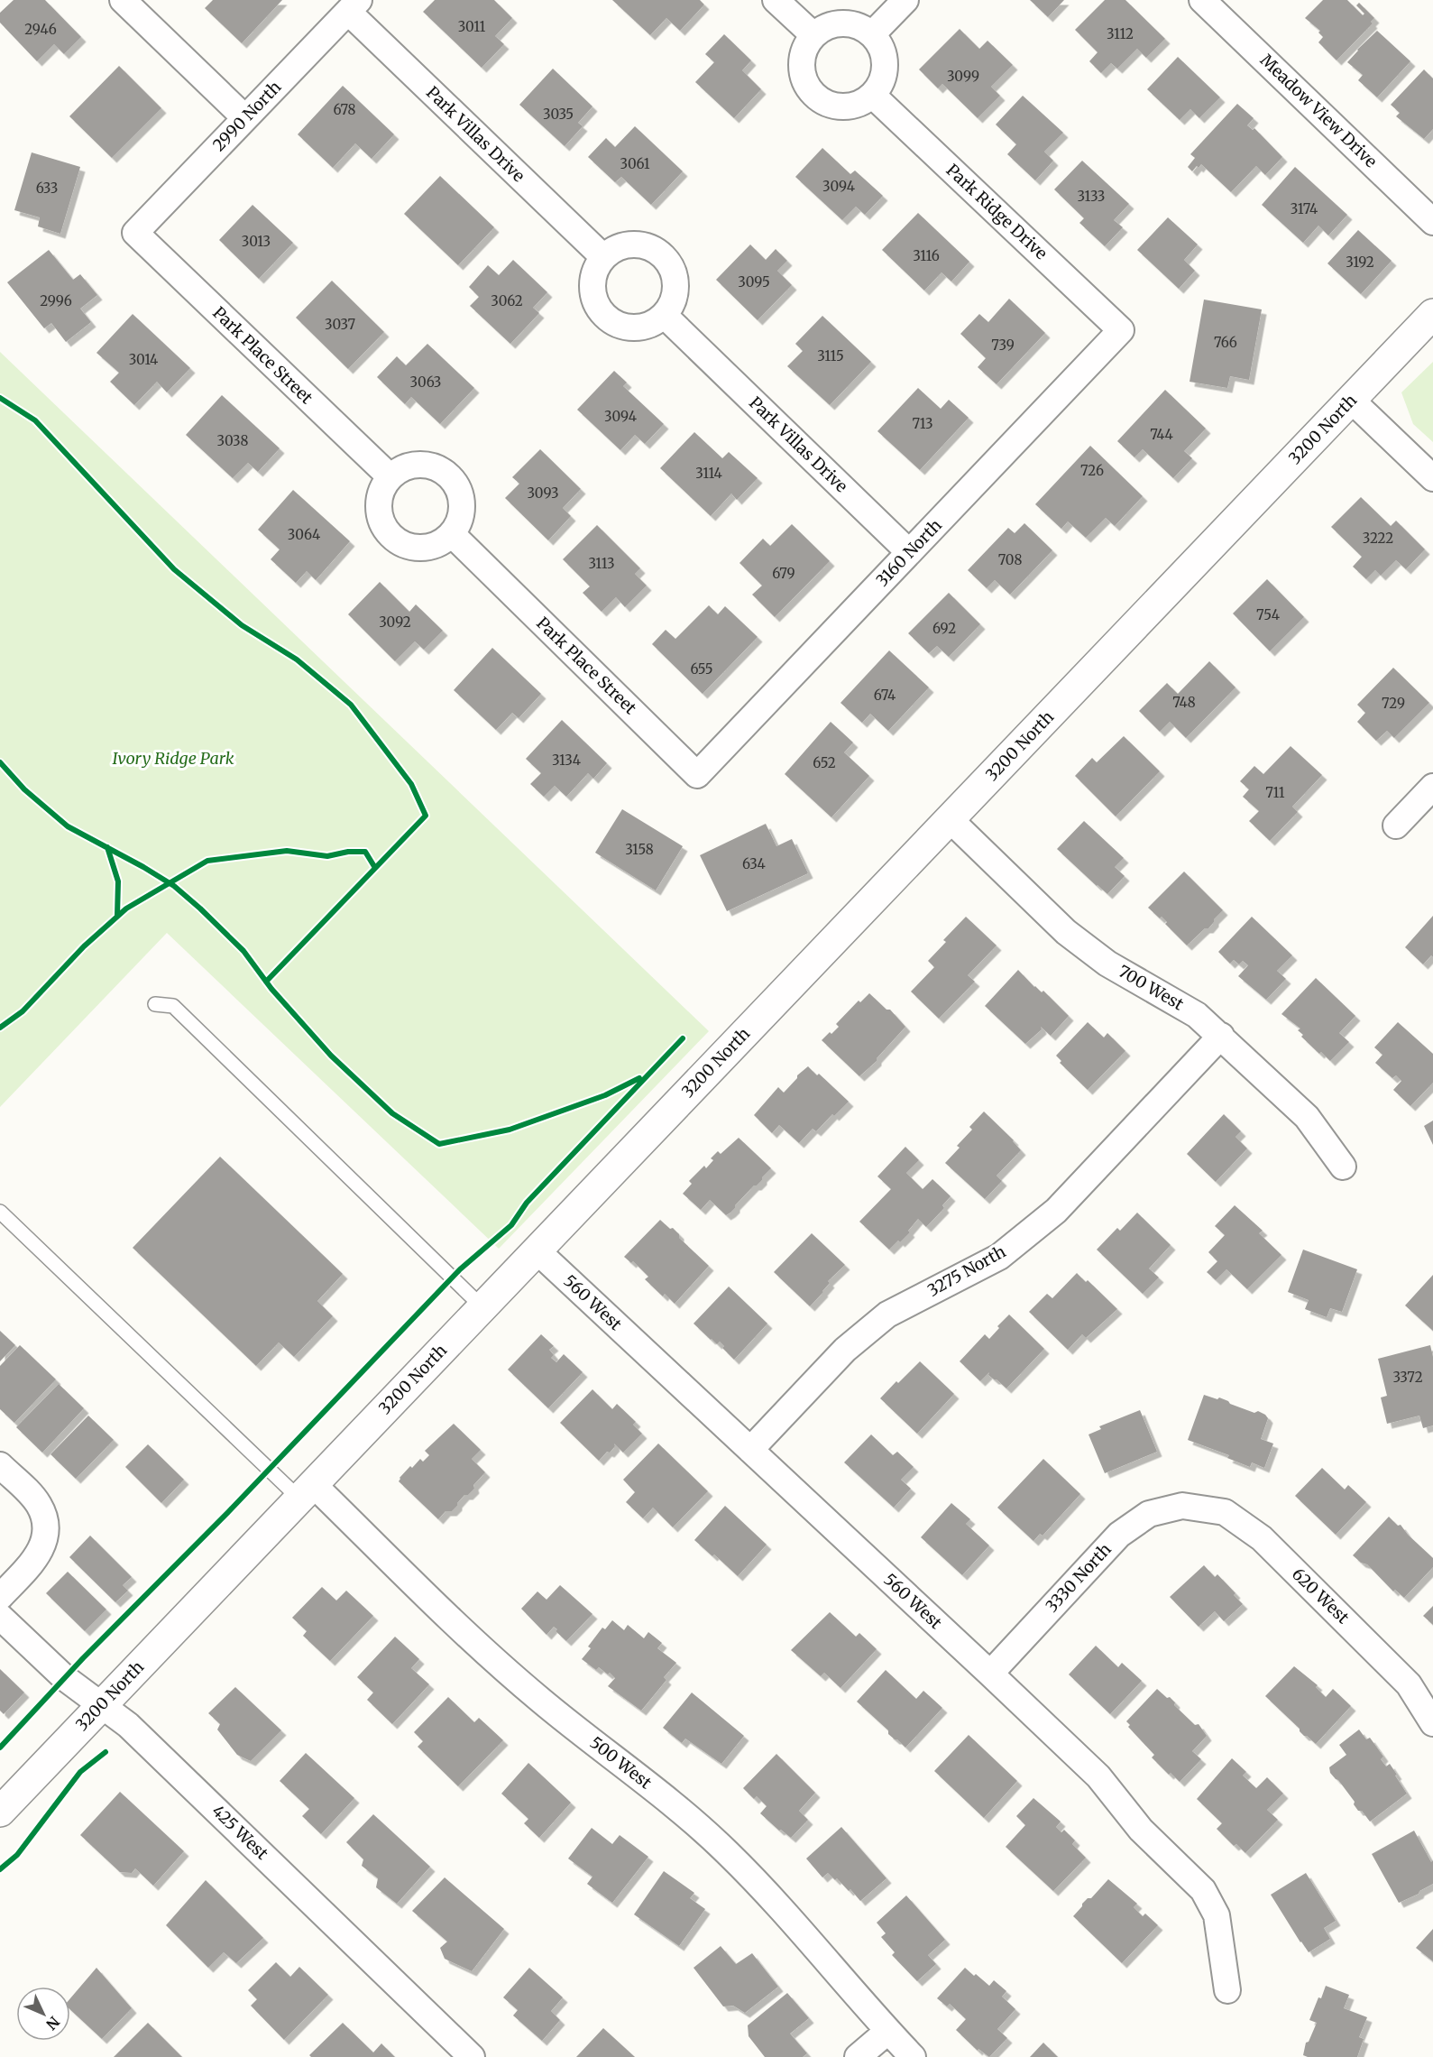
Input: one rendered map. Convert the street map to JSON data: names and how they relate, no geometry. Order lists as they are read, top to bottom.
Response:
{
  "streets": {
    "street": [
      "Meadow View Drive",
      "2990 North",
      "Park Villas Drive",
      "Park Ridge Drive",
      "Park Place Street",
      "3200 North",
      "3160 North",
      "700 West",
      "3275 North",
      "560 West",
      "3330 North",
      "620 West",
      "500 West",
      "425 West"
    ]
  },
  "crossings": [
    ["2990 North", "Park Villas Drive"],
    ["2990 North", "Park Place Street"],
    ["Park Villas Drive", "3160 North"],
    ["Park Ridge Drive", "3160 North"],
    ["Park Place Street", "3160 North"],
    ["3200 North", "700 West"],
    ["3200 North", "560 West"],
    ["3200 North", "500 West"],
    ["3200 North", "425 West"],
    ["700 West", "3275 North"],
    ["3275 North", "560 West"],
    ["560 West", "3330 North"],
    ["3330 North", "620 West"]
  ],
  "parks": ["Ivory Ridge Park"],
  "house_numbers": [
    "3011",
    "2946",
    "3112",
    "3099",
    "678",
    "3035",
    "3061",
    "3094",
    "633",
    "3133",
    "3174",
    "3013",
    "3116",
    "3192",
    "3095",
    "2996",
    "3062",
    "3037",
    "766",
    "739",
    "3115",
    "3014",
    "3063",
    "3094",
    "713",
    "744",
    "3038",
    "726",
    "3114",
    "3093",
    "3064",
    "3222",
    "708",
    "3113",
    "679",
    "754",
    "3092",
    "692",
    "655",
    "674",
    "748",
    "729",
    "3134",
    "652",
    "711",
    "3158",
    "634",
    "3372"
  ],
  "north": "bottom right"
}
